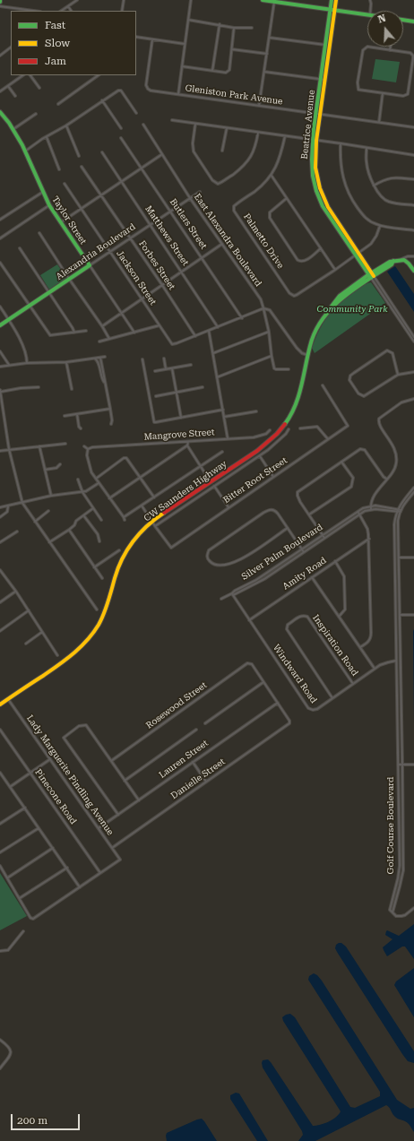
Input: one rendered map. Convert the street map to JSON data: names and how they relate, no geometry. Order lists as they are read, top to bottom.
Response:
{
  "streets": {
    "main road": [
      "Beatrice Avenue",
      "Taylor Street",
      "Alexandria Boulevard",
      "CW Saunders Highway"
    ],
    "street": [
      "Gleniston Park Avenue",
      "Butlers Street",
      "Matthews Street",
      "East Alexandra Boulevard",
      "Palmetto Drive",
      "Forbes Street",
      "Jackson Street",
      "Mangrove Street",
      "Bitter Root Street",
      "Silver Palm Boulevard",
      "Amity Road",
      "Inspiration Road",
      "Windward Road",
      "Rosewood Street",
      "Lauren Street",
      "Lady Marguerite Pindling Avenue",
      "Danielle Street",
      "Pinecone Road",
      "Golf Course Boulevard"
    ]
  },
  "crossings": [
    ["Gleniston Park Avenue", "Beatrice Avenue"],
    ["Beatrice Avenue", "Palmetto Drive"],
    ["Beatrice Avenue", "CW Saunders Highway"],
    ["Taylor Street", "Alexandria Boulevard"],
    ["Butlers Street", "Alexandria Boulevard"],
    ["Matthews Street", "Alexandria Boulevard"],
    ["East Alexandra Boulevard", "Alexandria Boulevard"],
    ["East Alexandra Boulevard", "CW Saunders Highway"],
    ["Alexandria Boulevard", "Forbes Street"],
    ["Alexandria Boulevard", "Jackson Street"],
    ["Forbes Street", "Jackson Street"],
    ["CW Saunders Highway", "Lady Marguerite Pindling Avenue"],
    ["Silver Palm Boulevard", "Windward Road"],
    ["Silver Palm Boulevard", "Golf Course Boulevard"],
    ["Amity Road", "Windward Road"],
    ["Inspiration Road", "Windward Road"],
    ["Windward Road", "Golf Course Boulevard"],
    ["Lauren Street", "Lady Marguerite Pindling Avenue"],
    ["Lauren Street", "Danielle Street"],
    ["Lady Marguerite Pindling Avenue", "Danielle Street"],
    ["Lady Marguerite Pindling Avenue", "Pinecone Road"]
  ],
  "parks": ["Community Park"],
  "legend": ["Fast", "Slow", "Jam"],
  "scale_bar": "200 m",
  "north": "top"
}
